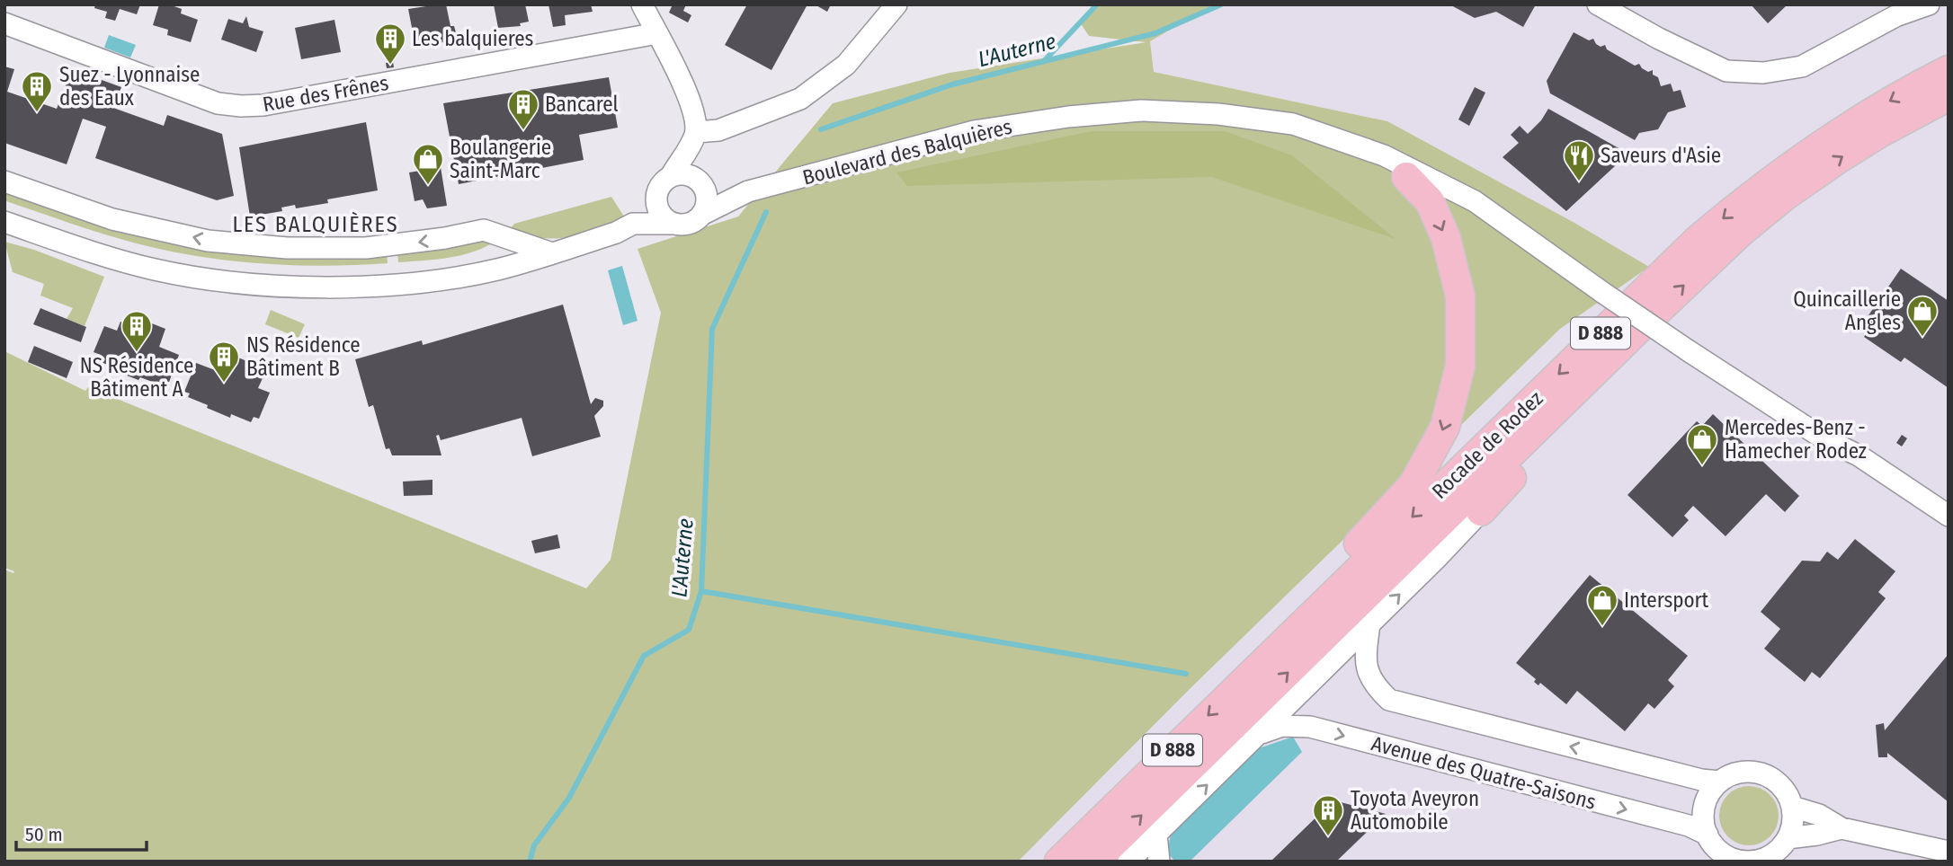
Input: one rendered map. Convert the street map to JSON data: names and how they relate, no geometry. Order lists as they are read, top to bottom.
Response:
{
  "streets": {
    "highway": ["D 888", "Rocade de Rodez"],
    "street": ["Rue des Frênes", "Boulevard des Balquières", "Avenue des Quatre-Saisons"]
  },
  "one_way": ["Avenue des Quatre-Saisons"],
  "districts": ["LES BALQUIÈRES"],
  "water": ["L'Auterne"],
  "places": {
    "building": [
      "Les balquieres",
      "Suez - Lyonnaise des Eaux",
      "Bancarel",
      "NS Résidence Bâtiment A",
      "NS Résidence Bâtiment B",
      "Toyota Aveyron Automobile"
    ],
    "restaurant": ["Saveurs d'Asie"],
    "shop": [
      "Boulangerie Saint-Marc",
      "Quincaillerie Angles",
      "Mercedes-Benz - Hamecher Rodez",
      "Intersport"
    ]
  },
  "scale_bar": "50 m"
}
